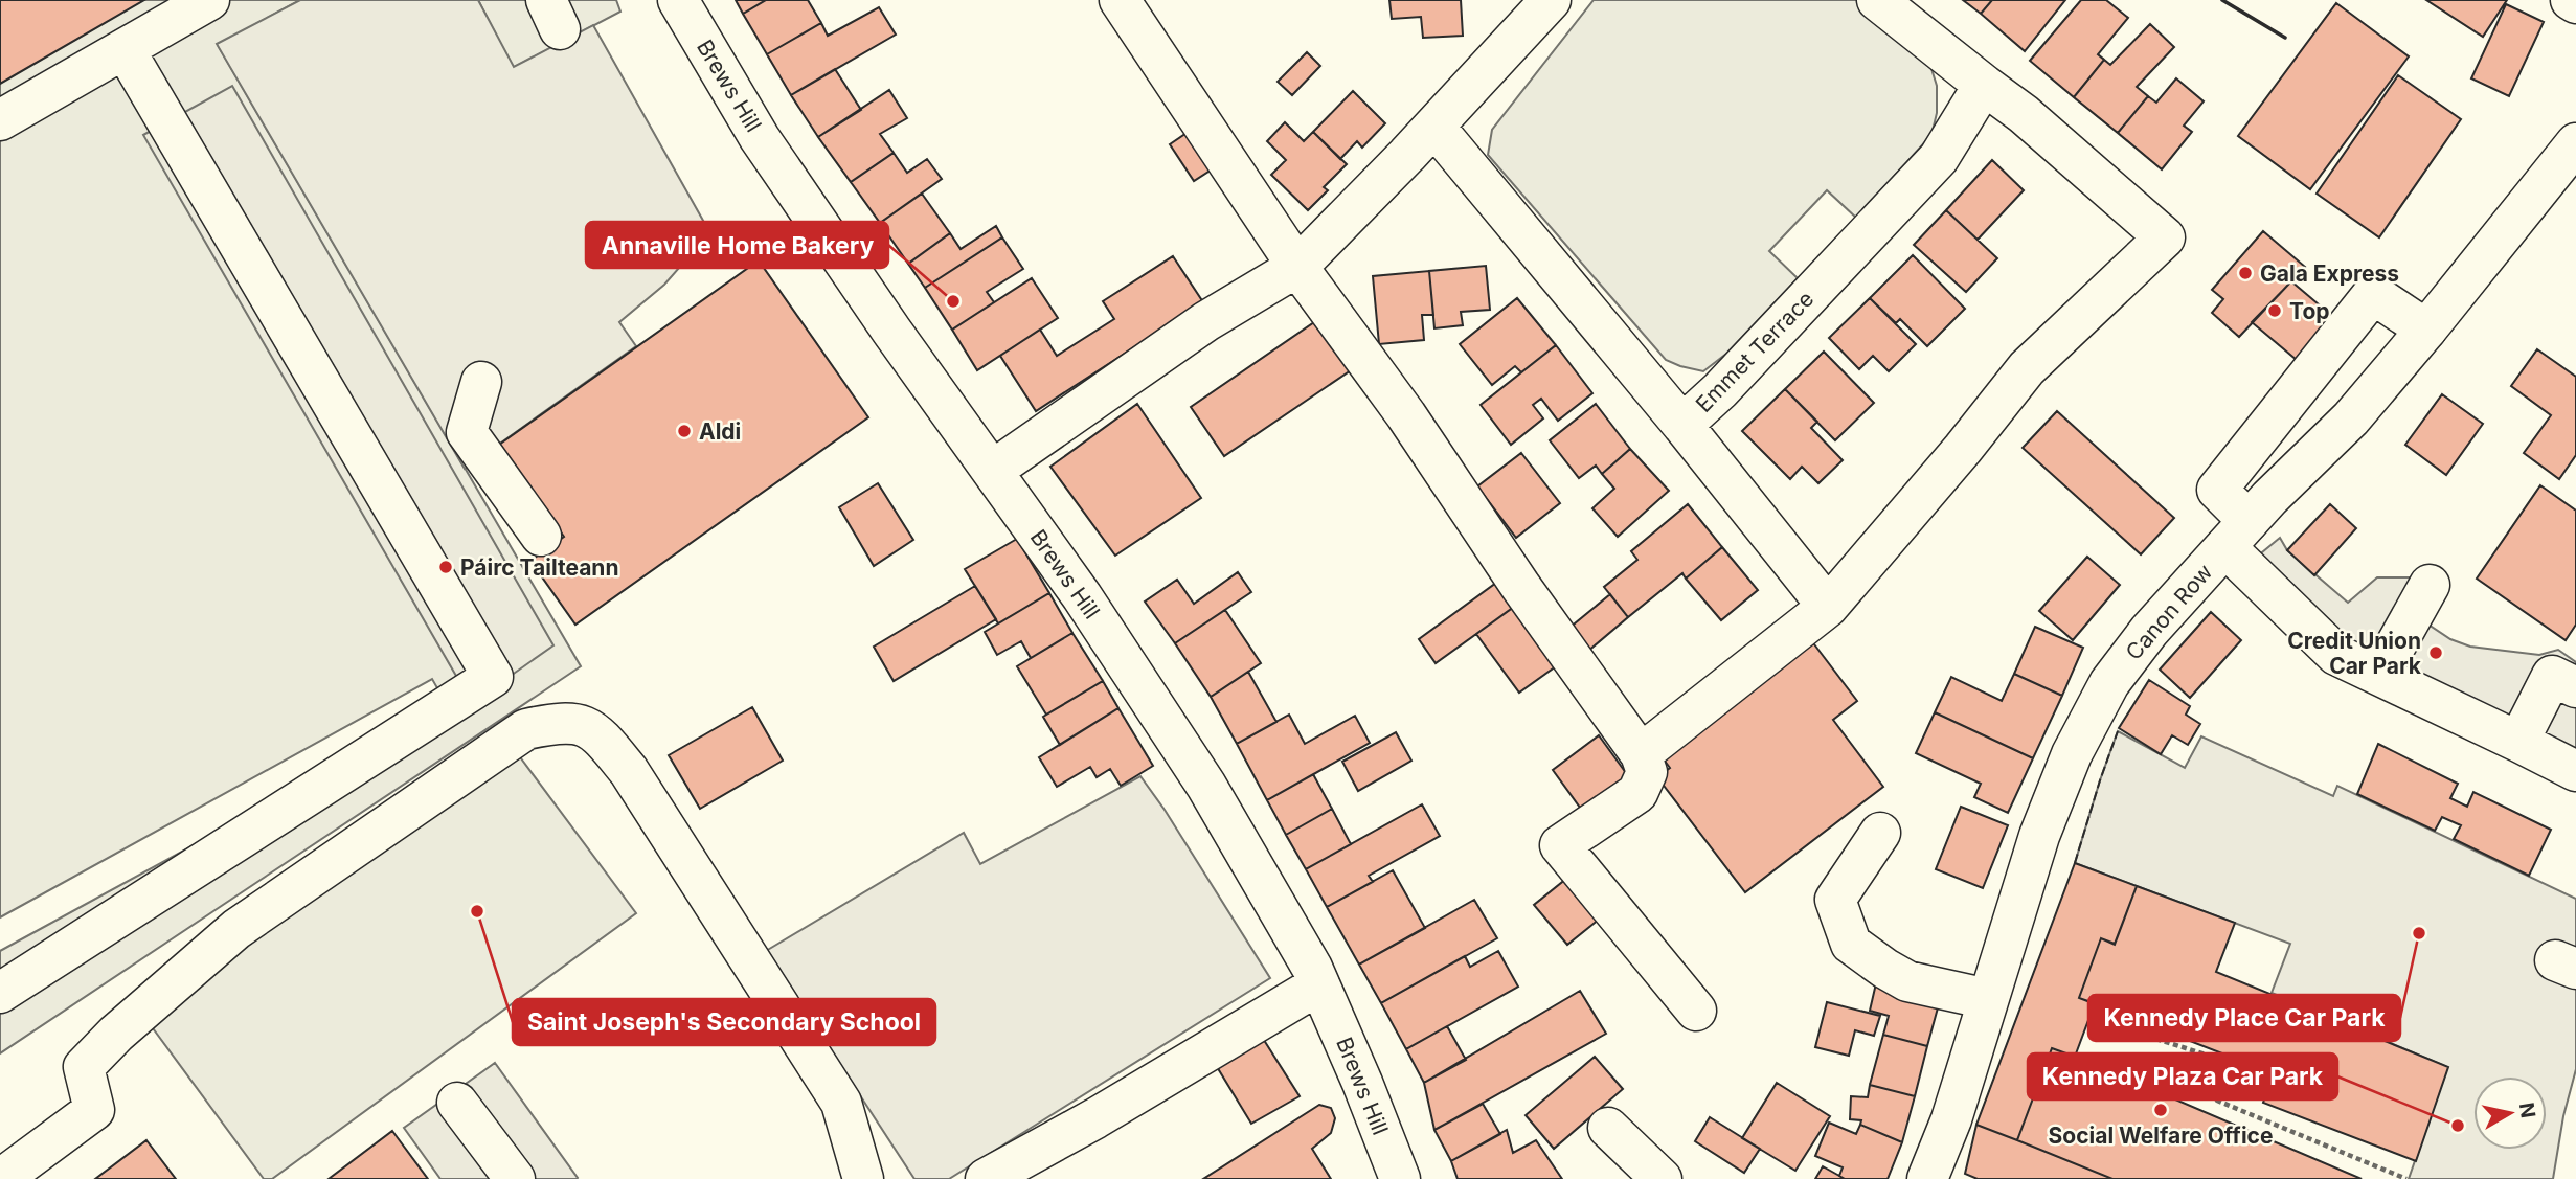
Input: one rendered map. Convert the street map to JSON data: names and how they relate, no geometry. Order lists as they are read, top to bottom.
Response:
{
  "streets": {
    "street": ["Brews Hill", "Emmet Terrace", "Canon Row"]
  },
  "places": [
    "Gala Express",
    "Annaville Home Bakery",
    "Top",
    "Aldi",
    "Páirc Tailteann",
    "Credit Union Car Park",
    "Saint Joseph's Secondary School",
    "Kennedy Place Car Park",
    "Social Welfare Office",
    "Kennedy Plaza Car Park"
  ],
  "north": "right"
}
